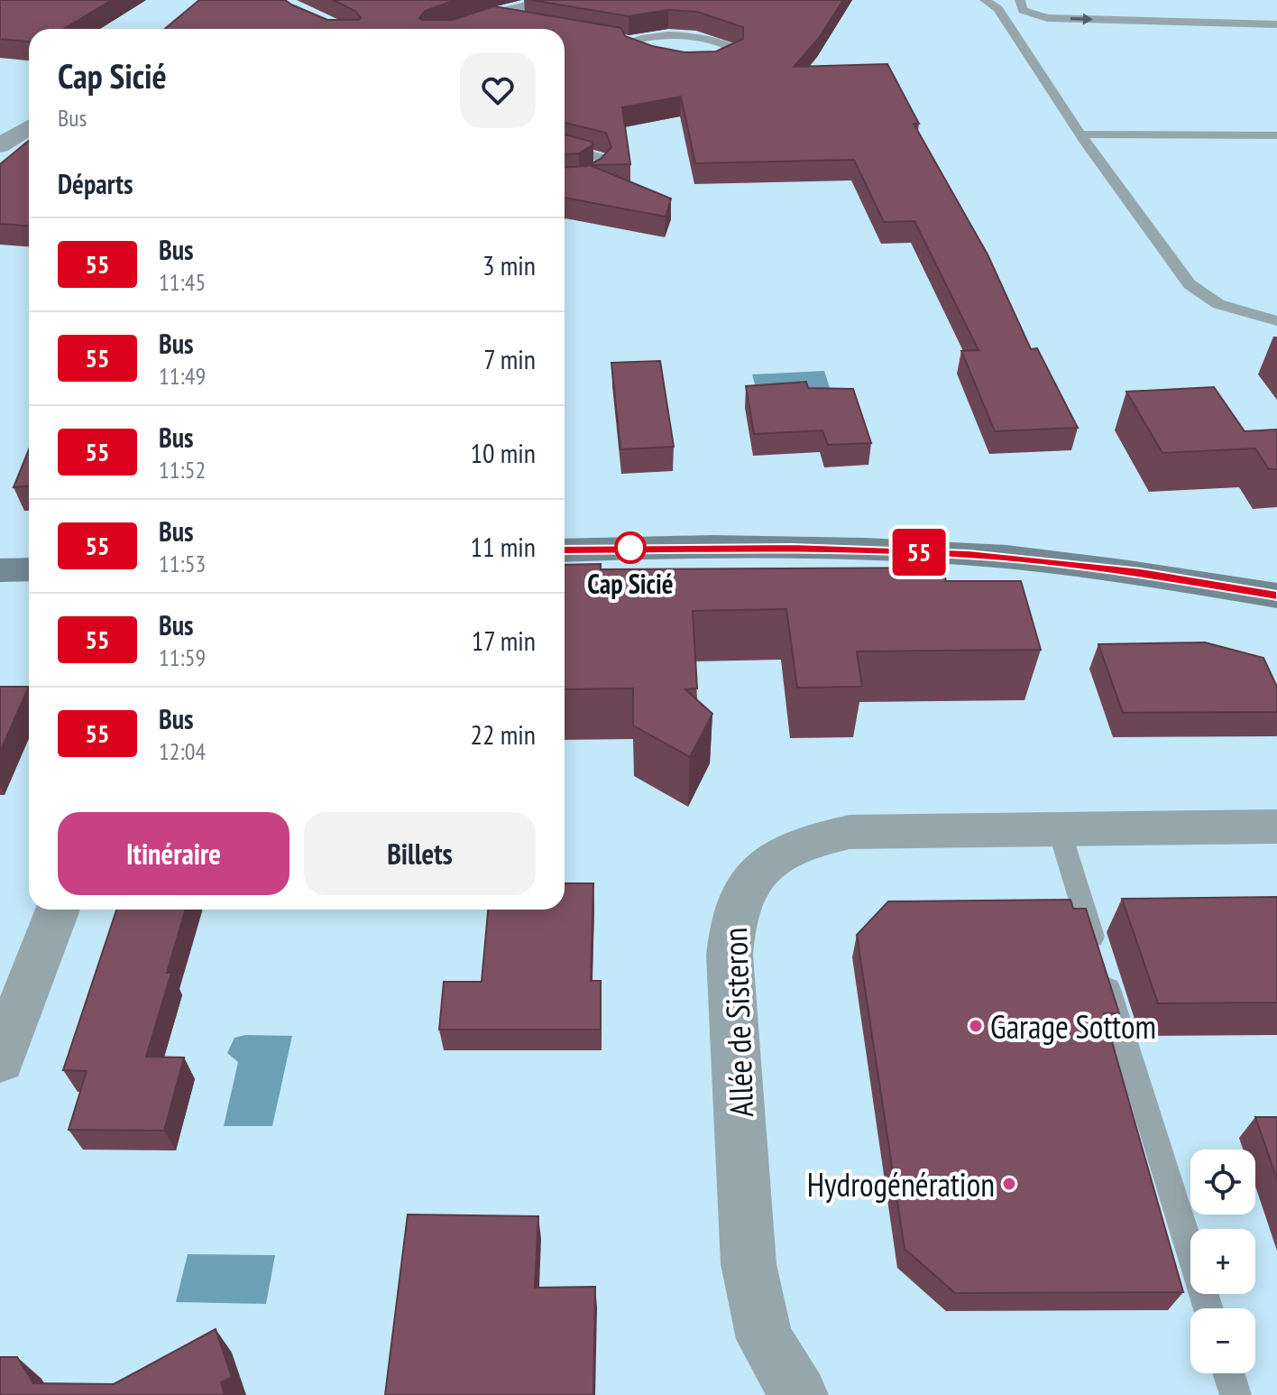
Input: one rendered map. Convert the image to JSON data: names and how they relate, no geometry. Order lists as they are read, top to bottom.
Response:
{
  "streets": {
    "street": ["Allée de Sisteron"]
  },
  "places": ["Cap Sicié", "Garage Sottom", "Hydrogénération"],
  "lines": ["bus line 55"],
  "page": {
    "on_map": "55",
    "heading": [
      ["Cap Sicié", "Bus"],
      "Départs"
    ],
    "list": [
      {
        "mark": "55",
        "name": "Bus",
        "note": "11:45",
        "value": "3 min"
      },
      {
        "mark": "55",
        "name": "Bus",
        "note": "11:49",
        "value": "7 min"
      },
      {
        "mark": "55",
        "name": "Bus",
        "note": "11:52",
        "value": "10 min"
      },
      {
        "mark": "55",
        "name": "Bus",
        "note": "11:53",
        "value": "11 min"
      },
      {
        "mark": "55",
        "name": "Bus",
        "note": "11:59",
        "value": "17 min"
      },
      {
        "mark": "55",
        "name": "Bus",
        "note": "12:04",
        "value": "22 min"
      }
    ],
    "buttons": ["Itinéraire", "Billets"],
    "map_buttons": ["+", "−"]
  }
}
